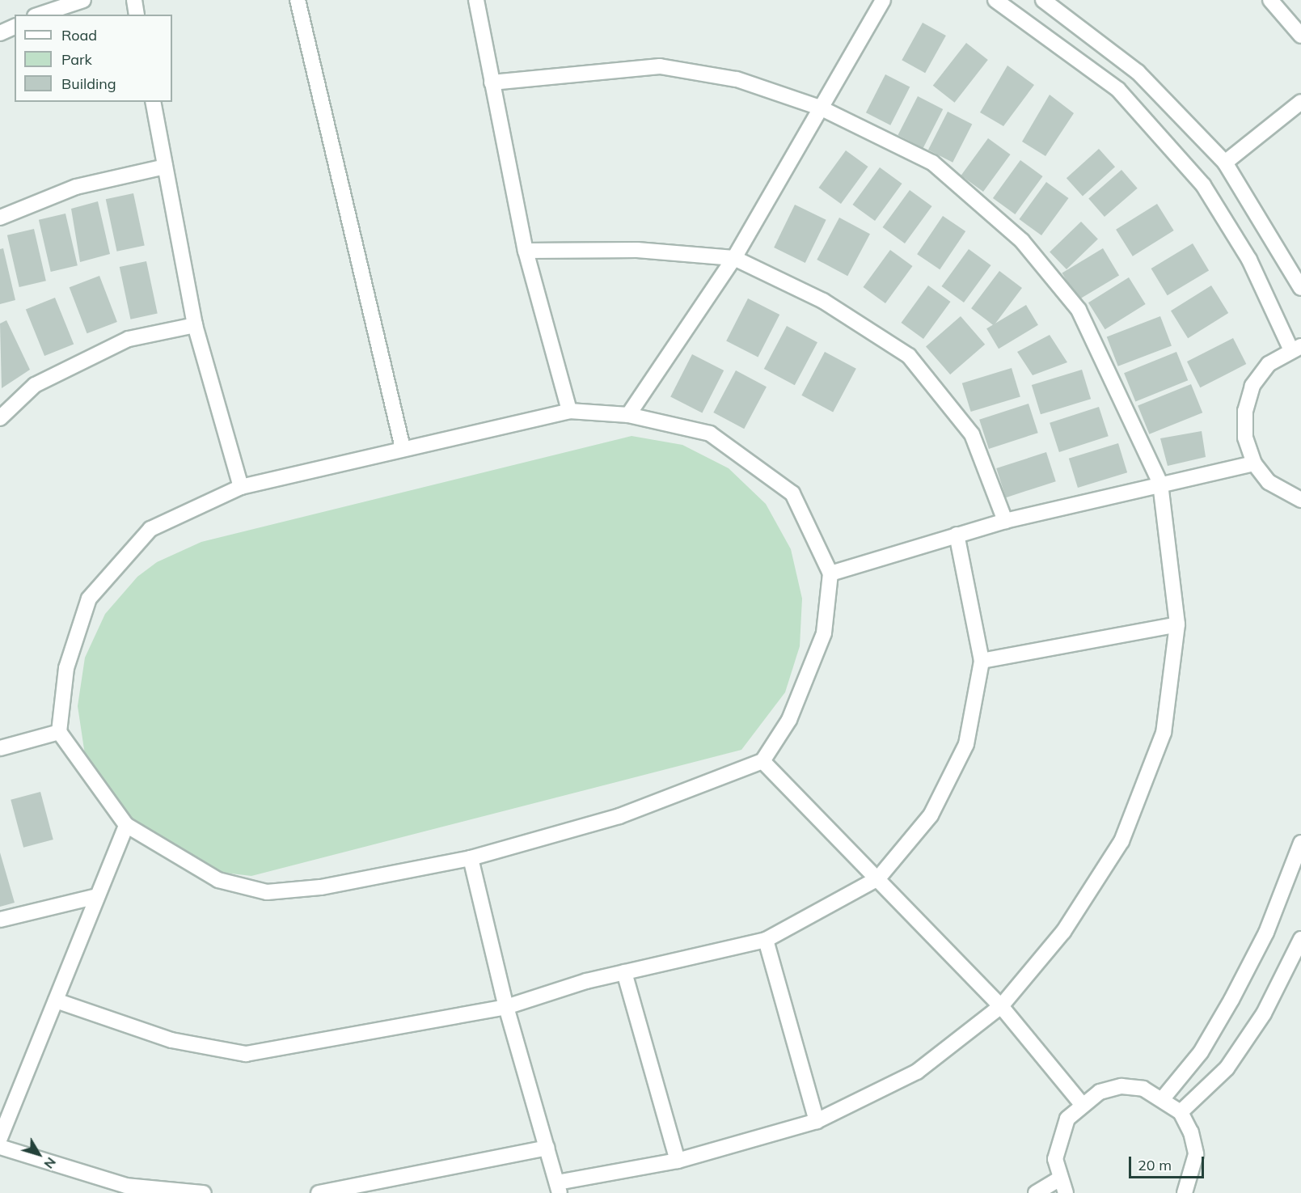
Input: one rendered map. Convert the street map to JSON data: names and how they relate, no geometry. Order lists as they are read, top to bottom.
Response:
{
  "legend": ["Road", "Park", "Building"],
  "scale_bar": "20 m",
  "north": "bottom right"
}
